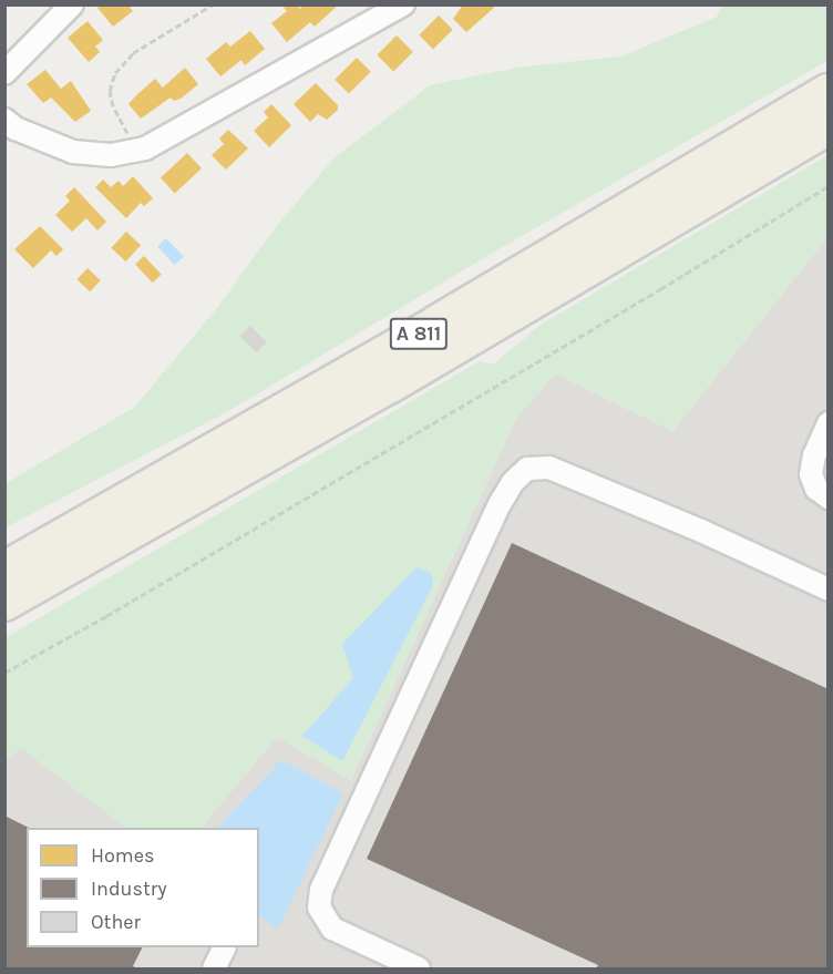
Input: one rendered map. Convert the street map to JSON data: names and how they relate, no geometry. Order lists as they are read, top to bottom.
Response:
{
  "streets": {
    "highway": ["A 811"]
  },
  "legend": ["Homes", "Industry", "Other"]
}
